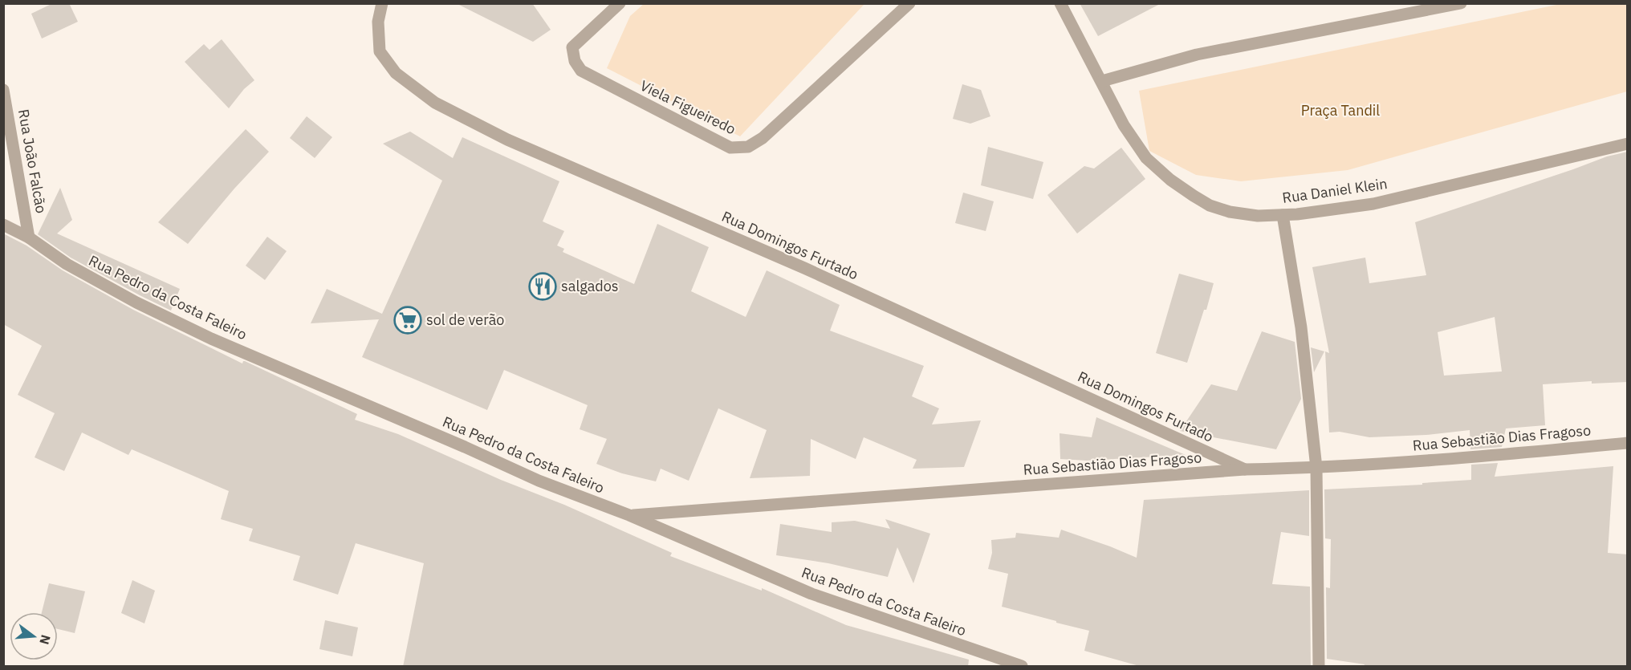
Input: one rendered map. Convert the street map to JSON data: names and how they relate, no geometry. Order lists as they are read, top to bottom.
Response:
{
  "streets": {
    "street": [
      "Viela Figueiredo",
      "Rua João Falcão",
      "Rua Daniel Klein",
      "Rua Domingos Furtado",
      "Rua Pedro da Costa Faleiro",
      "Rua Sebastião Dias Fragoso"
    ]
  },
  "crossings": [
    ["Rua João Falcão", "Rua Pedro da Costa Faleiro"],
    ["Rua Domingos Furtado", "Rua Sebastião Dias Fragoso"],
    ["Rua Pedro da Costa Faleiro", "Rua Sebastião Dias Fragoso"]
  ],
  "parks": ["Praça Tandil"],
  "places": {
    "restaurant": ["salgados"],
    "supermarket": ["sol de verão"]
  },
  "north": "right"
}
